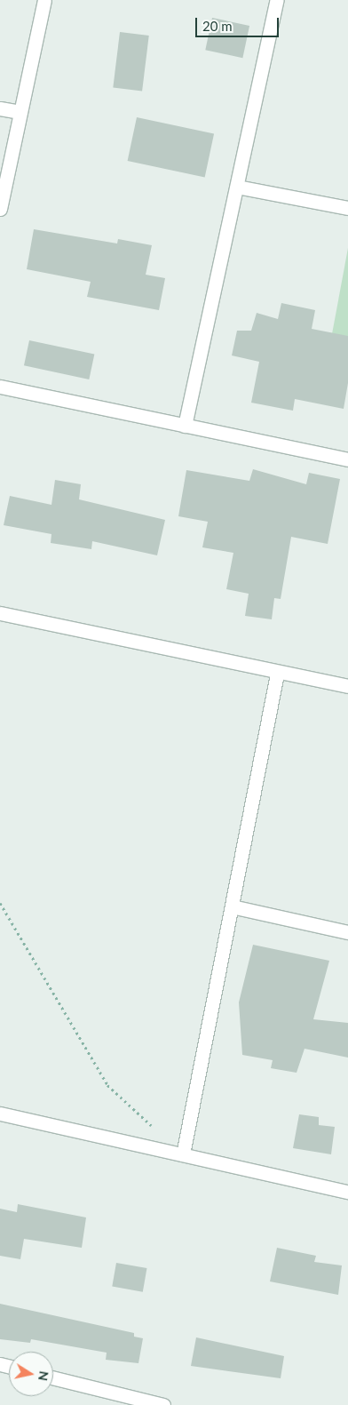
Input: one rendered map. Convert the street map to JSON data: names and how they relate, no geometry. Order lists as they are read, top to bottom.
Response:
{
  "scale_bar": "20 m",
  "north": "right"
}
